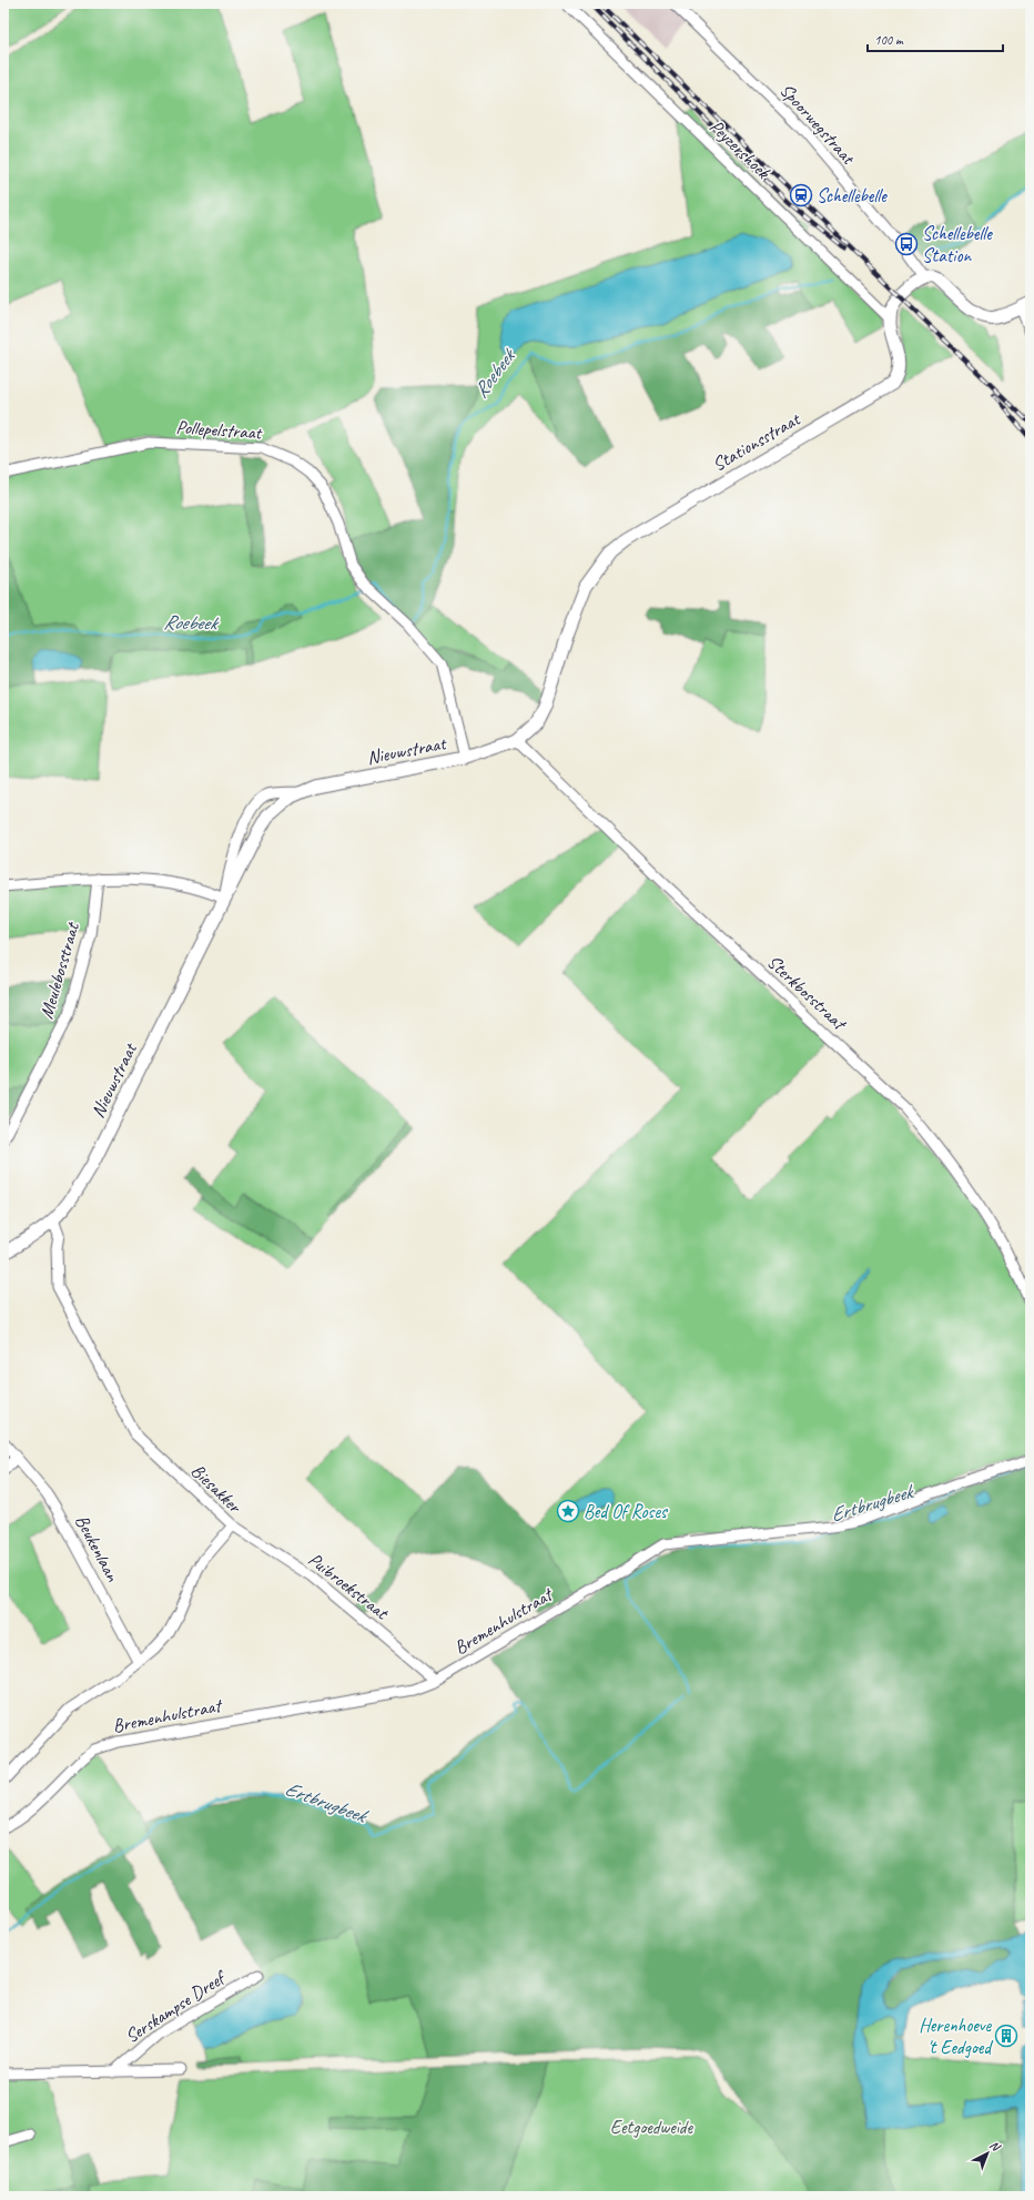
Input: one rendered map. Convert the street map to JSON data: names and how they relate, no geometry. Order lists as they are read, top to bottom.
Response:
{
  "streets": {
    "street": [
      "Spoorwegstraat",
      "Peyzershoek",
      "Pollepelstraat",
      "Stationsstraat",
      "Nieuwstraat",
      "Meulebosstraat",
      "Sterkbosstraat",
      "Biesakker",
      "Beukenlaan",
      "Puibroekstraat",
      "Bremenhulstraat",
      "Serskampse Dreef"
    ]
  },
  "crossings": [
    ["Peyzershoek", "Stationsstraat"],
    ["Pollepelstraat", "Nieuwstraat"],
    ["Stationsstraat", "Nieuwstraat"],
    ["Stationsstraat", "Sterkbosstraat"],
    ["Nieuwstraat", "Sterkbosstraat"],
    ["Nieuwstraat", "Biesakker"],
    ["Biesakker", "Beukenlaan"],
    ["Biesakker", "Puibroekstraat"],
    ["Puibroekstraat", "Bremenhulstraat"]
  ],
  "water": ["Roebeek", "Ertbrugbeek"],
  "parks": ["Eetgoedweide"],
  "places": {
    "station": ["Schellebelle"],
    "bus stop": ["Schellebelle Station"],
    "place": ["Bed Of Roses"],
    "building": ["Herenhoeve 't Eedgoed"]
  },
  "scale_bar": "100 m",
  "north": "top right"
}
